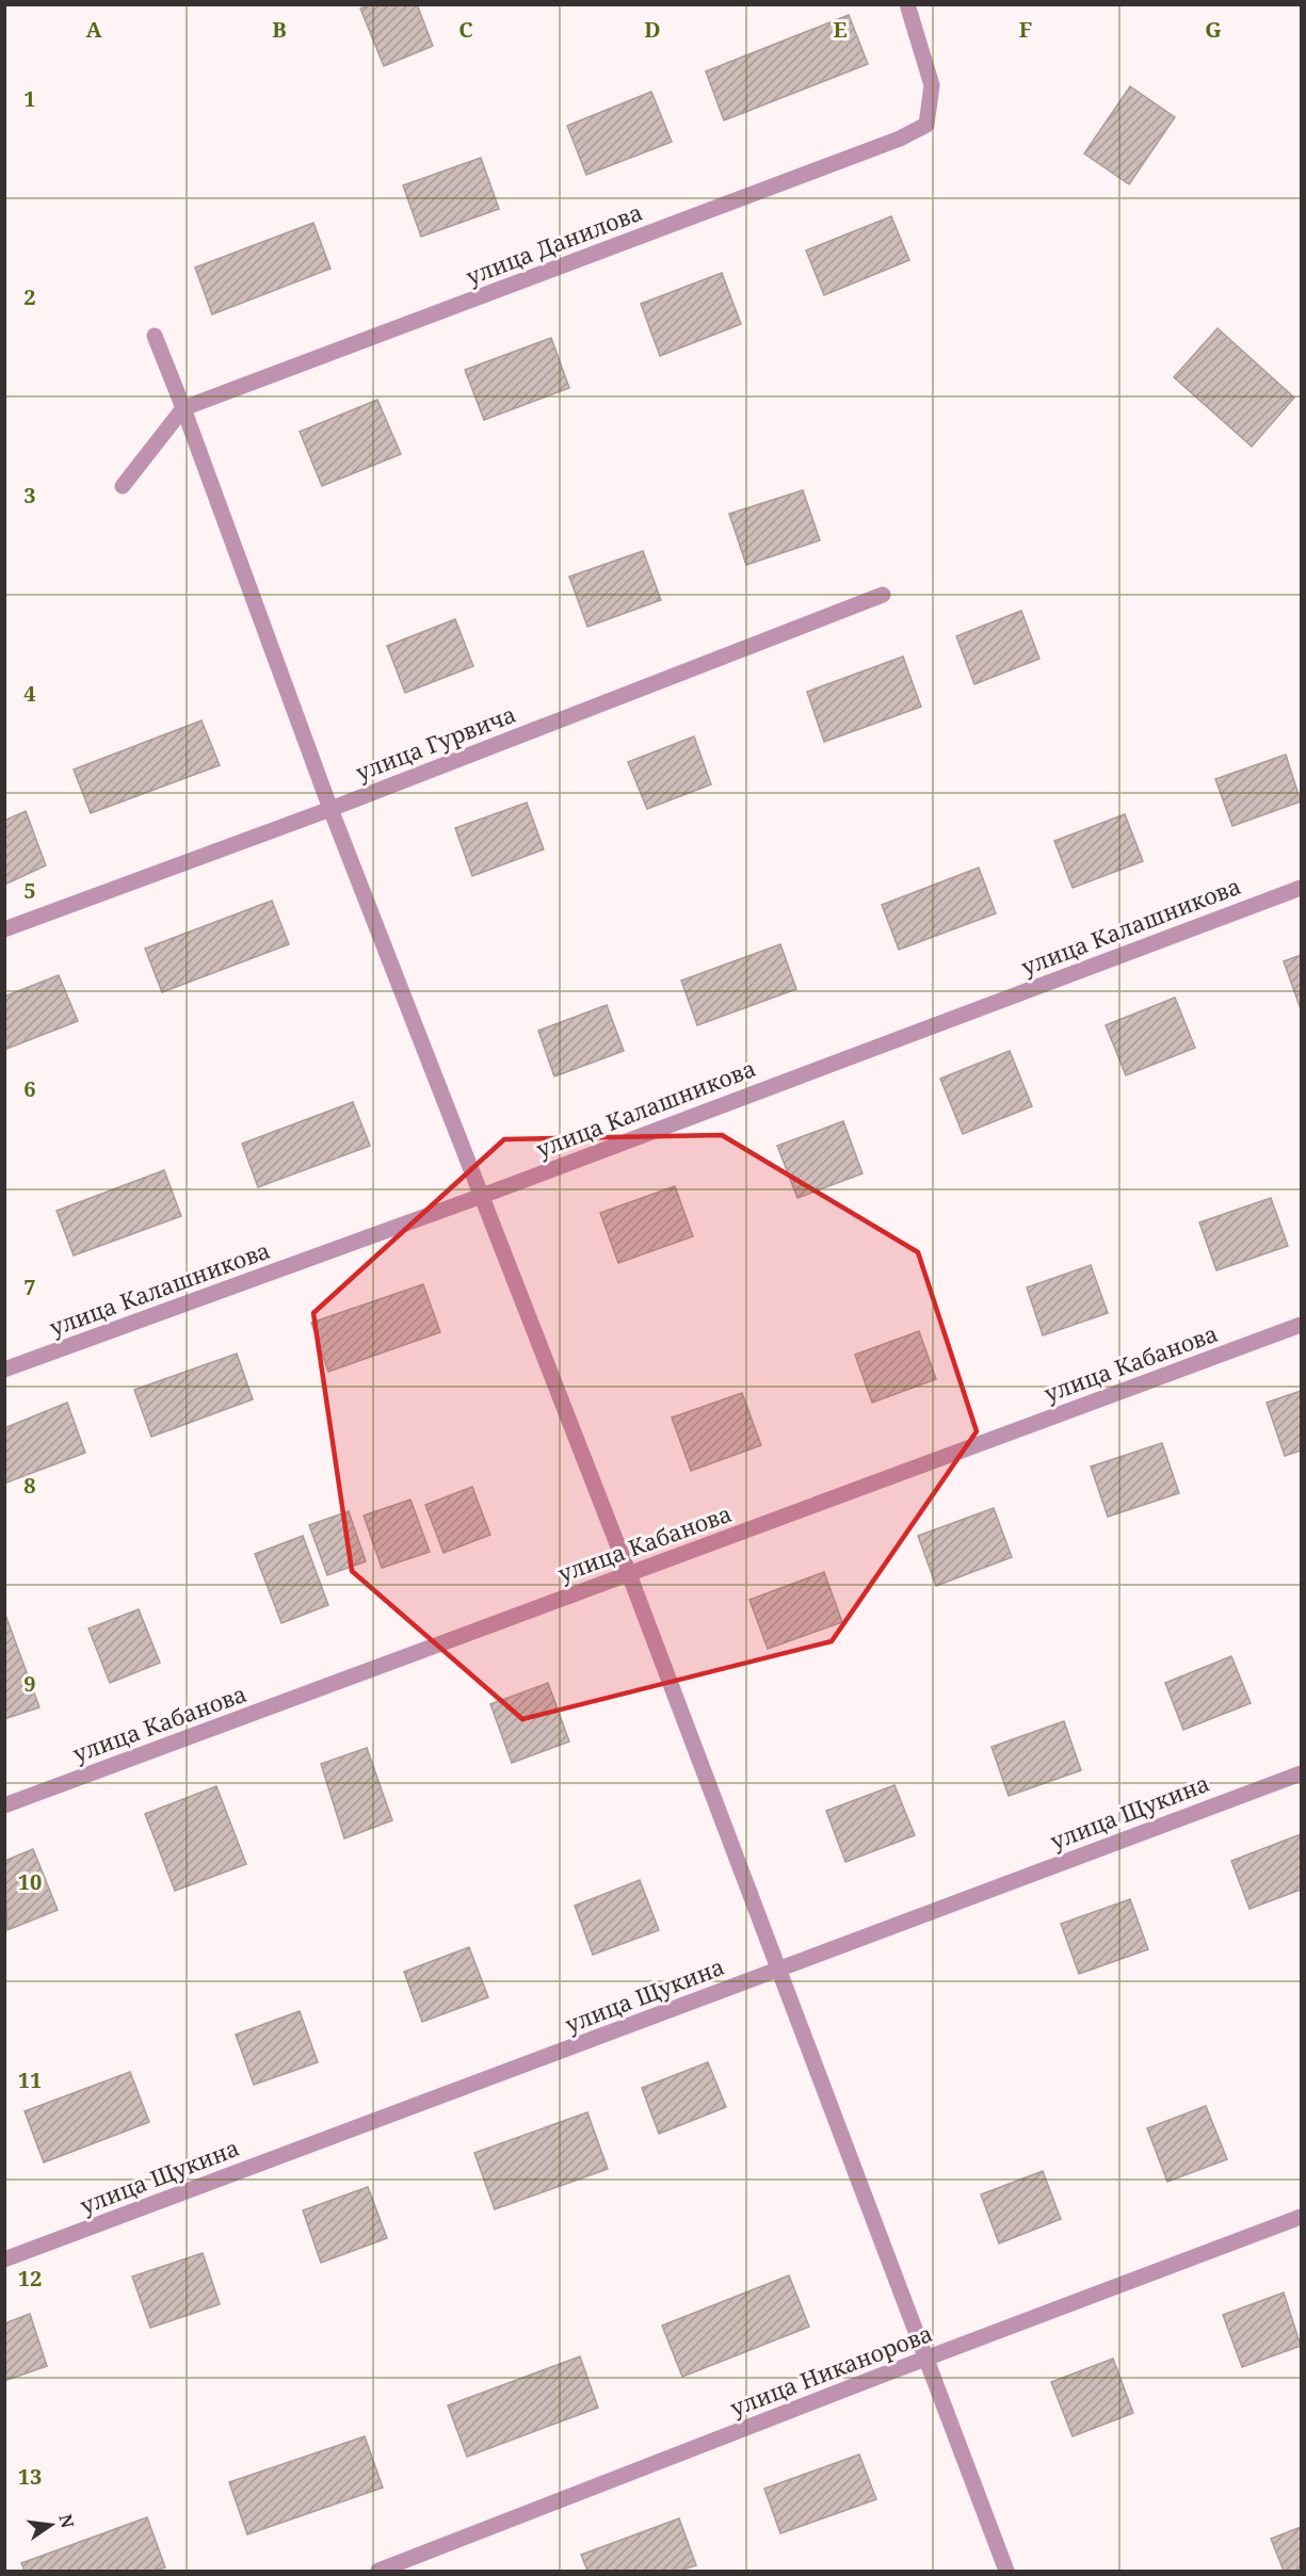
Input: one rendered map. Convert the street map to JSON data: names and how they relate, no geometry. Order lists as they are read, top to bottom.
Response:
{
  "streets": {
    "street": [
      "улица Данилова",
      "улица Гурвича",
      "улица Калашникова",
      "улица Кабанова",
      "улица Щукина",
      "улица Никанорова"
    ]
  },
  "north": "right",
  "grid": {
    "columns": [
      "A",
      "B",
      "C",
      "D",
      "E",
      "F",
      "G"
    ],
    "rows": [
      "1",
      "2",
      "3",
      "4",
      "5",
      "6",
      "7",
      "8",
      "9",
      "10",
      "11",
      "12",
      "13"
    ]
  }
}
